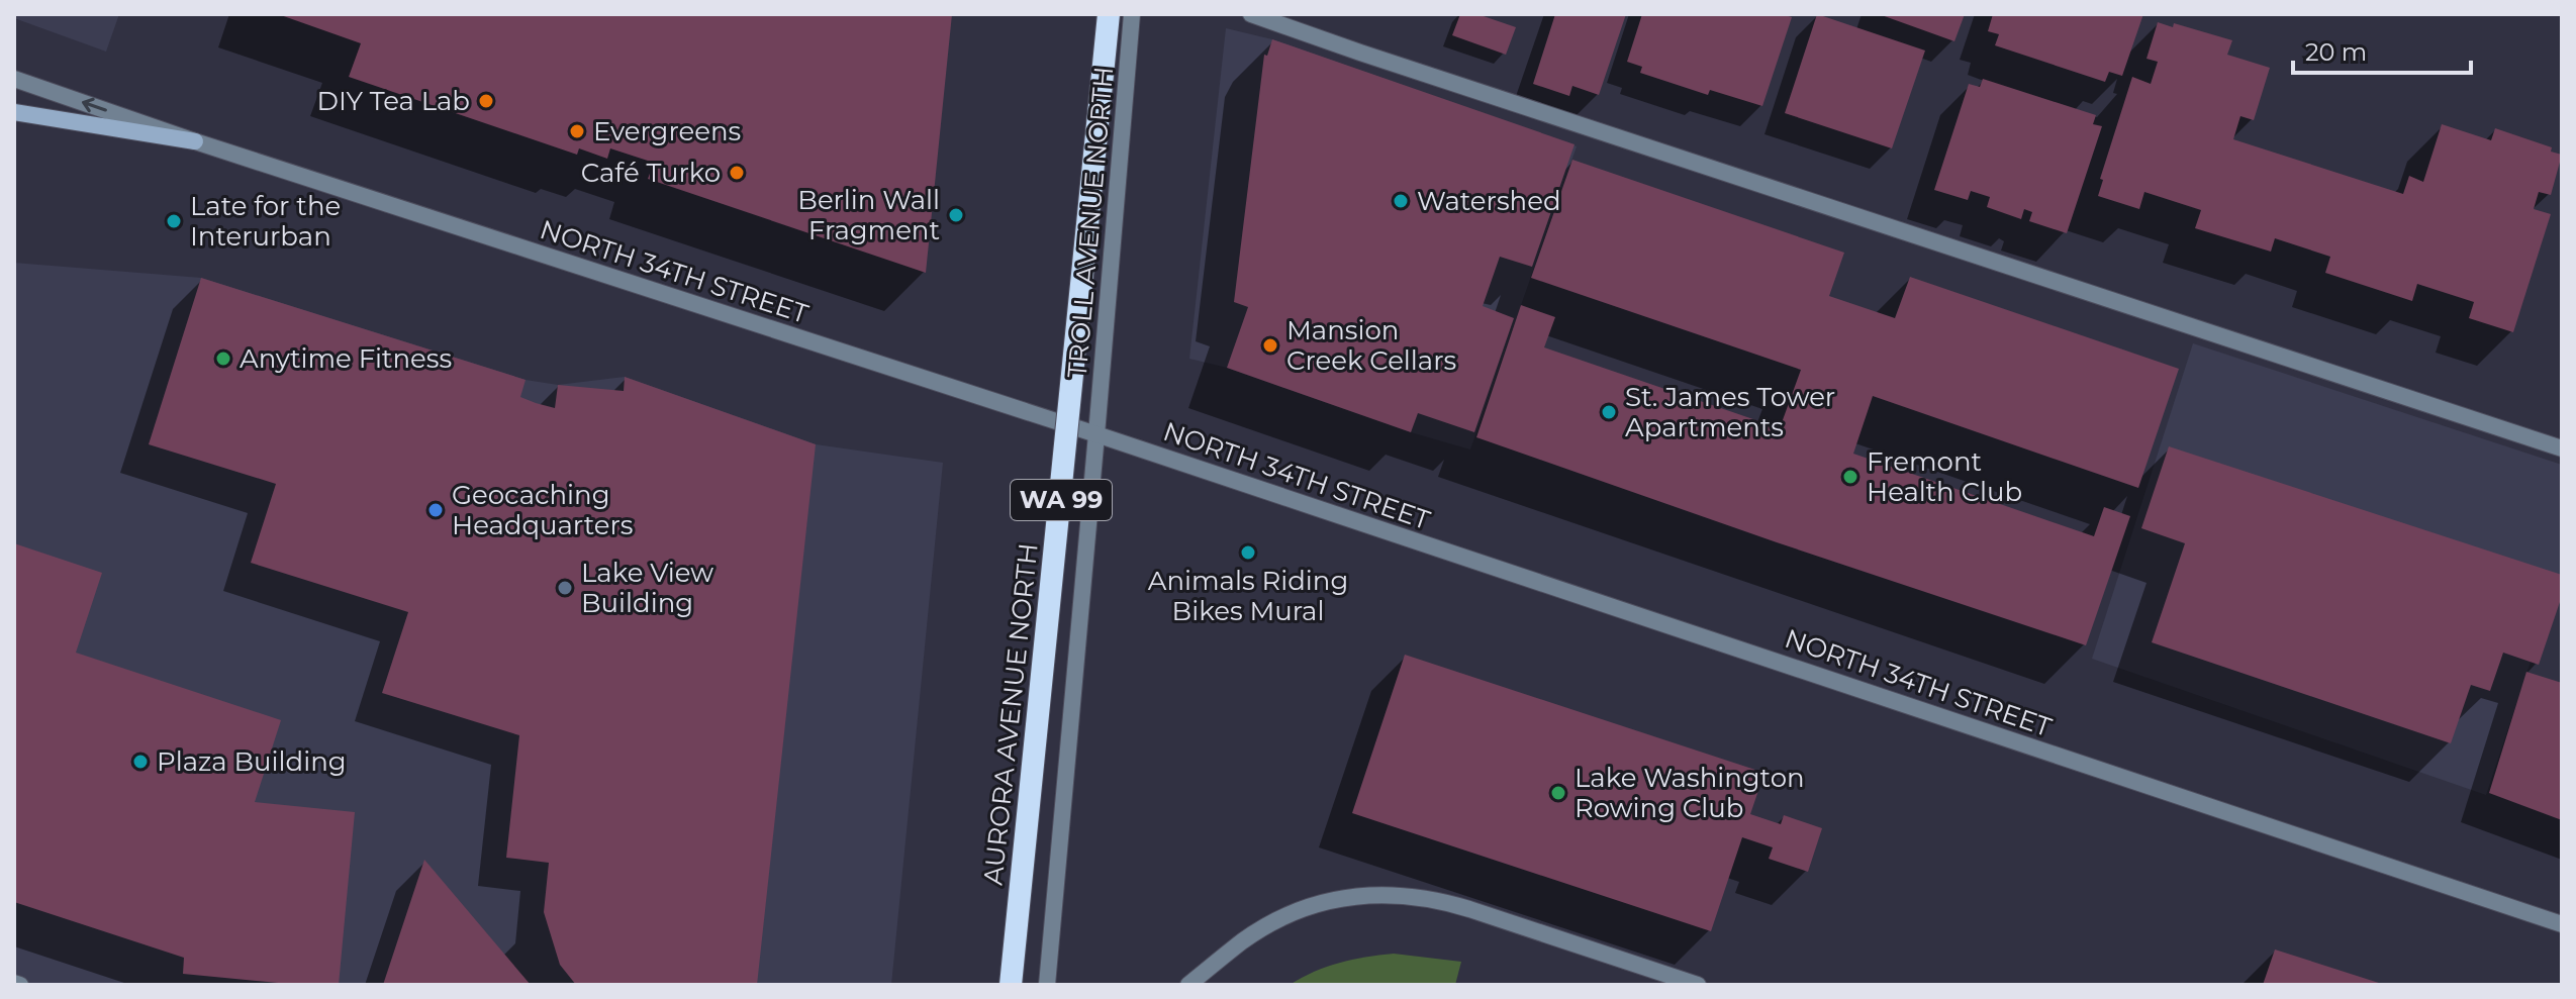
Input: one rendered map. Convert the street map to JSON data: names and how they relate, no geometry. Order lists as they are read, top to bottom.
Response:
{
  "streets": {
    "highway": ["WA 99", "AURORA AVENUE NORTH"],
    "street": ["TROLL AVENUE NORTH", "NORTH 34TH STREET"]
  },
  "crossings": [
    ["TROLL AVENUE NORTH", "NORTH 34TH STREET"]
  ],
  "places": [
    "DIY Tea Lab",
    "Evergreens",
    "Café Turko",
    "Watershed",
    "Berlin Wall Fragment",
    "Late for the Interurban",
    "Mansion Creek Cellars",
    "Anytime Fitness",
    "St. James Tower Apartments",
    "Fremont Health Club",
    "Geocaching Headquarters",
    "Animals Riding Bikes Mural",
    "Lake View Building",
    "Plaza Building",
    "Lake Washington Rowing Club"
  ],
  "scale_bar": "20 m"
}
